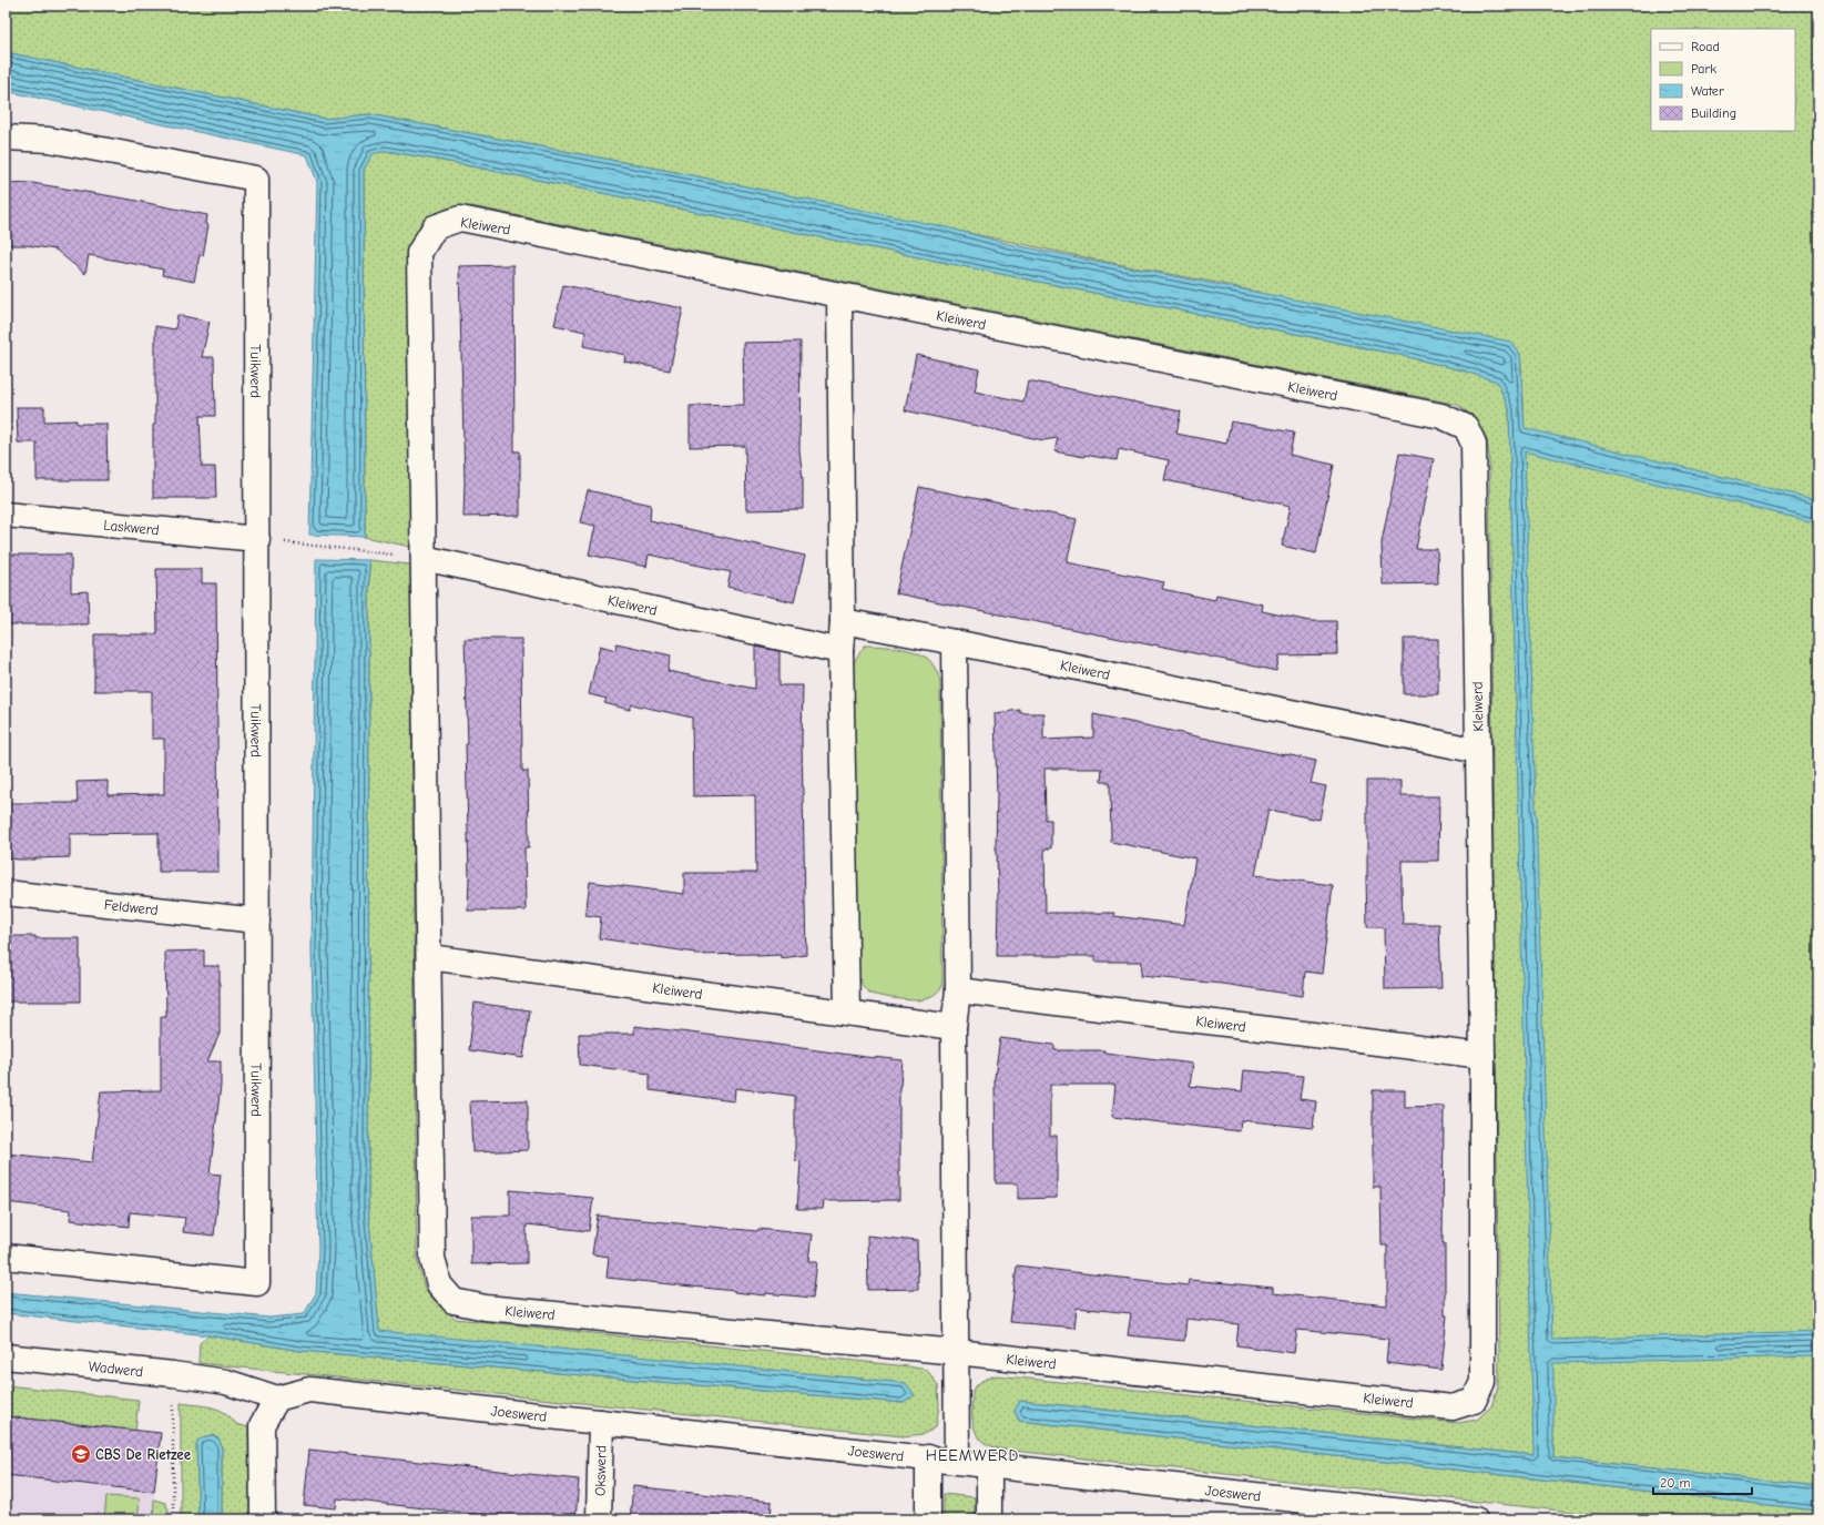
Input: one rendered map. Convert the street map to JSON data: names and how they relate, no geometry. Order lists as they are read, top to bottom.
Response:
{
  "streets": {
    "street": [
      "Kleiwerd",
      "Tuikwerd",
      "Laskwerd",
      "Feldwerd",
      "Wadwerd",
      "Joeswerd",
      "Okswerd"
    ]
  },
  "crossings": [
    ["Tuikwerd", "Laskwerd"],
    ["Tuikwerd", "Feldwerd"],
    ["Wadwerd", "Joeswerd"],
    ["Joeswerd", "Okswerd"]
  ],
  "districts": ["HEEMWERD"],
  "places": {
    "school or university": ["CBS De Rietzee"]
  },
  "legend": [
    "Road",
    "Park",
    "Water",
    "Building"
  ],
  "scale_bar": "20 m"
}
